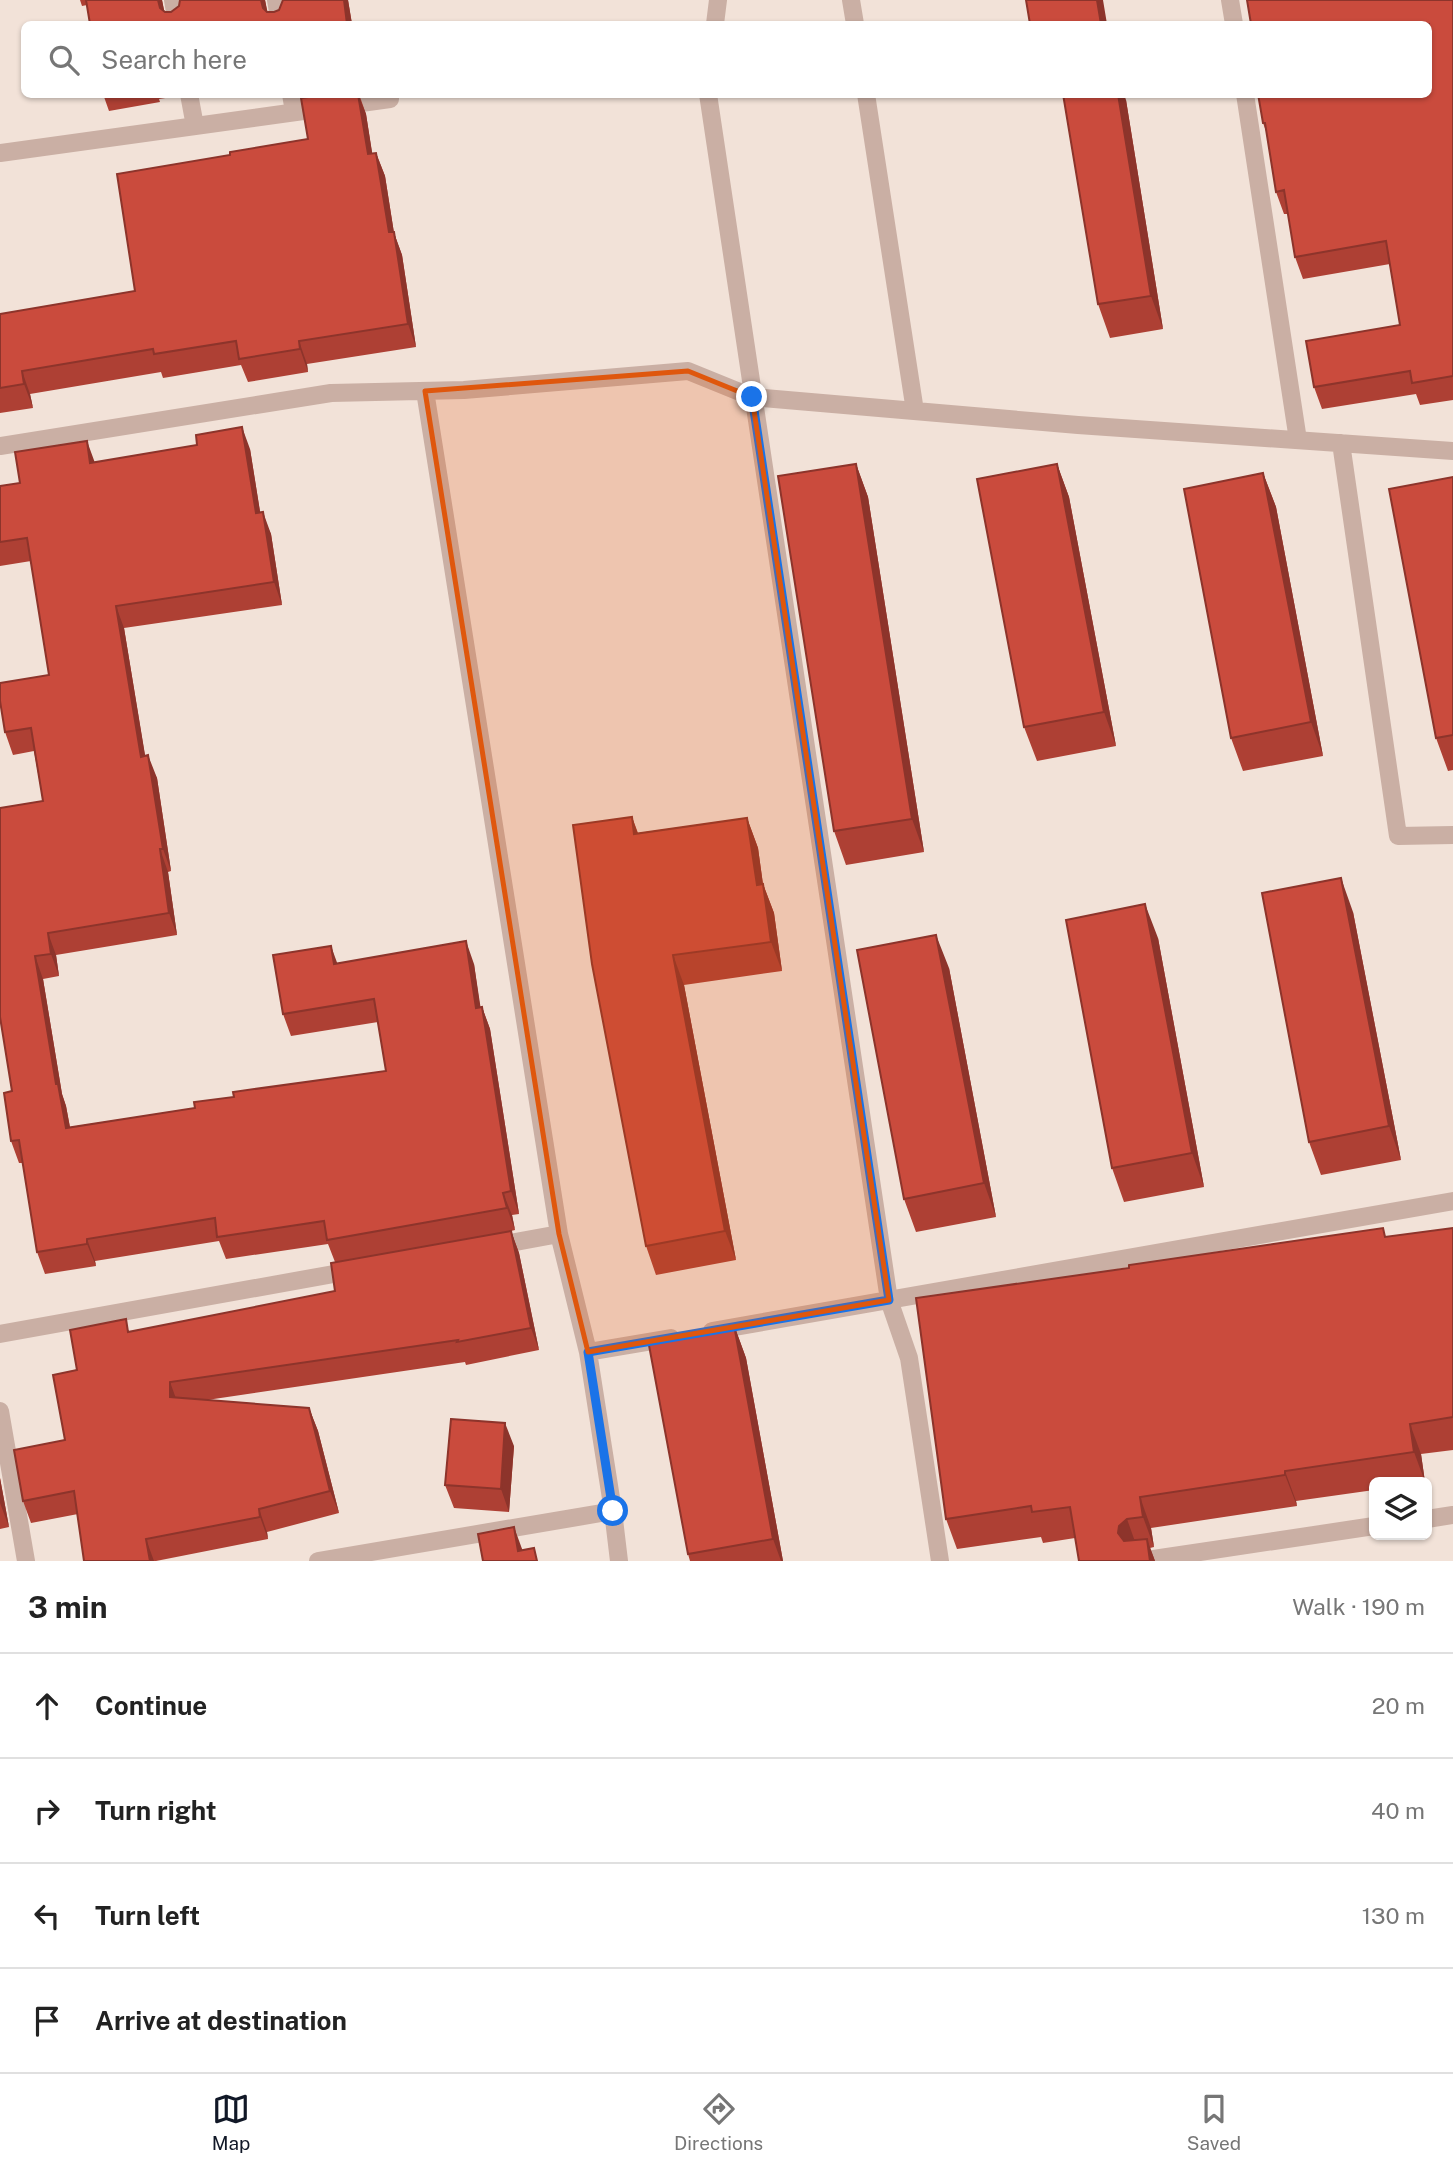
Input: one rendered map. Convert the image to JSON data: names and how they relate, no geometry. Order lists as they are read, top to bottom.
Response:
{
  "page": {
    "search": "Search here",
    "heading": ["3 min", "Walk · 190 m"],
    "list": [
      ["Continue", "20 m"],
      ["Turn right", "40 m"],
      ["Turn left", "130 m"],
      "Arrive at destination"
    ],
    "nav": ["Map", "Directions", "Saved"]
  }
}
